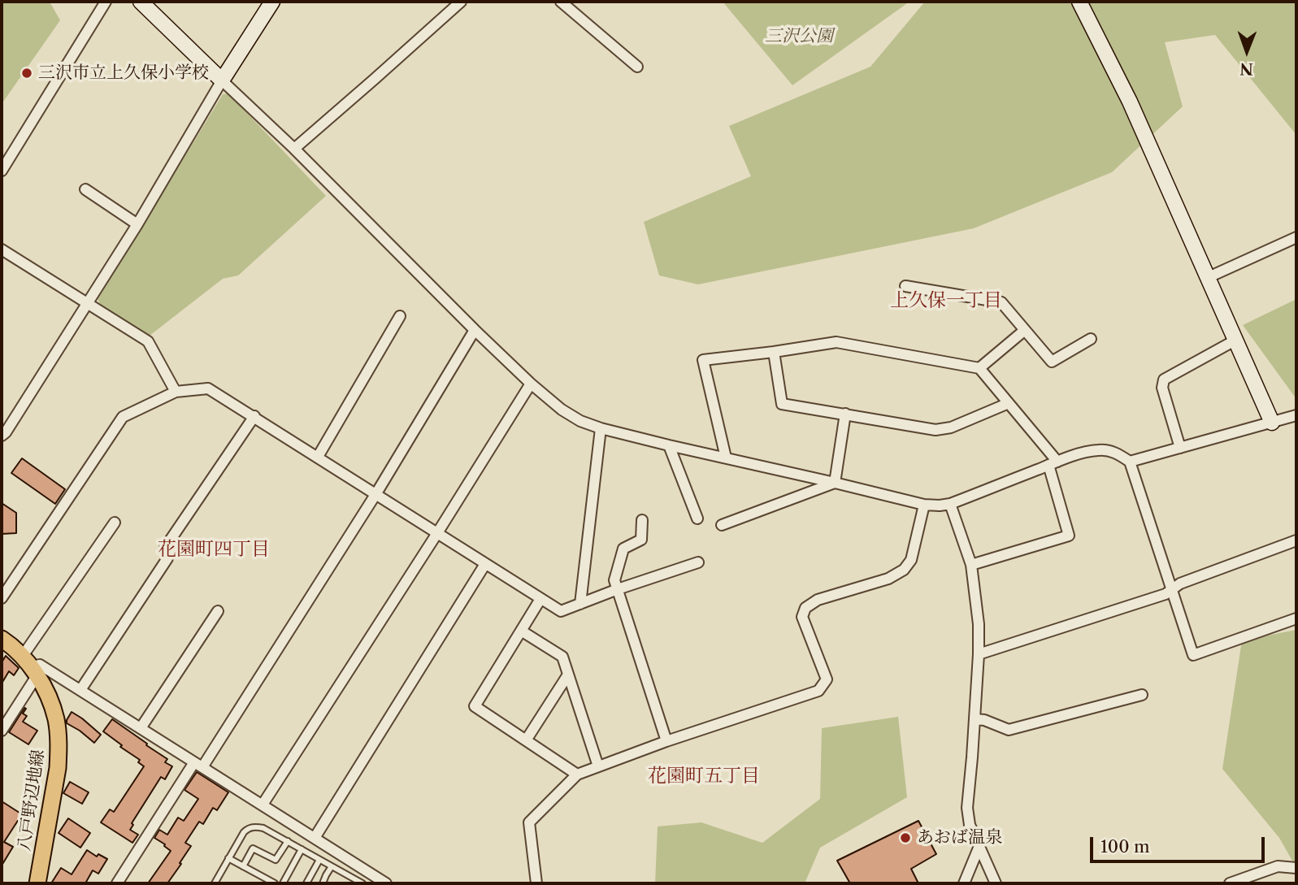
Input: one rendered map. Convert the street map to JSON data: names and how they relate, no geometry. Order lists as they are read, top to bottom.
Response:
{
  "streets": {
    "main road": ["八戸野辺地線"]
  },
  "districts": ["上久保一丁目", "花園町四丁目", "花園町五丁目"],
  "parks": ["三沢公園"],
  "places": ["三沢市立上久保小学校", "あおば温泉"],
  "scale_bar": "100 m",
  "north": "bottom"
}
